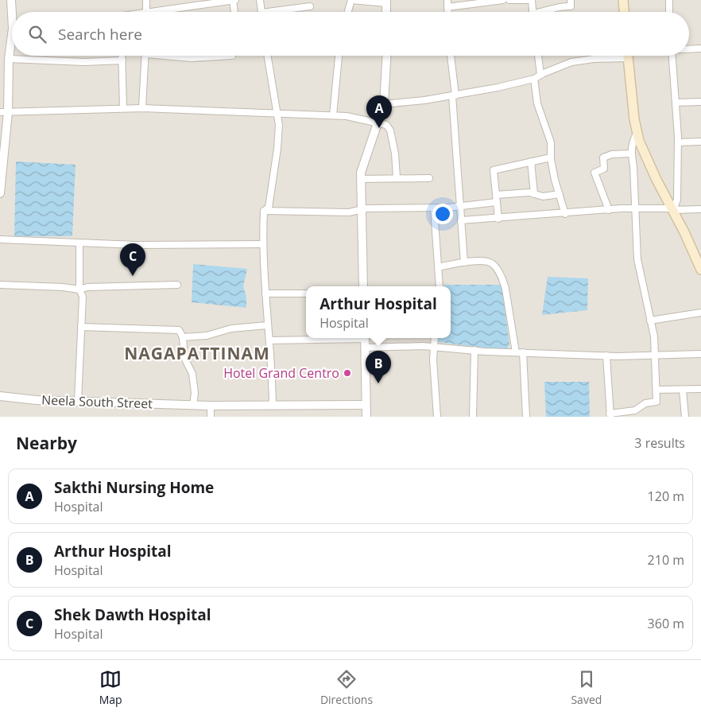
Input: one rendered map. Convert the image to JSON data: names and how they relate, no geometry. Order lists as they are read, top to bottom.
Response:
{
  "streets": {
    "street": ["Neela South Street"]
  },
  "districts": ["NAGAPATTINAM"],
  "places": ["Hotel Grand Centro"],
  "page": {
    "search": "Search here",
    "pins": ["A", "C", "B"],
    "popup": ["Arthur Hospital", "Hospital"],
    "heading": ["Nearby", "3 results"],
    "list": [
      {
        "mark": "A",
        "name": "Sakthi Nursing Home",
        "note": "Hospital",
        "value": "120 m"
      },
      {
        "mark": "B",
        "name": "Arthur Hospital",
        "note": "Hospital",
        "value": "210 m"
      },
      {
        "mark": "C",
        "name": "Shek Dawth Hospital",
        "note": "Hospital",
        "value": "360 m"
      }
    ],
    "nav": ["Map", "Directions", "Saved"]
  }
}
